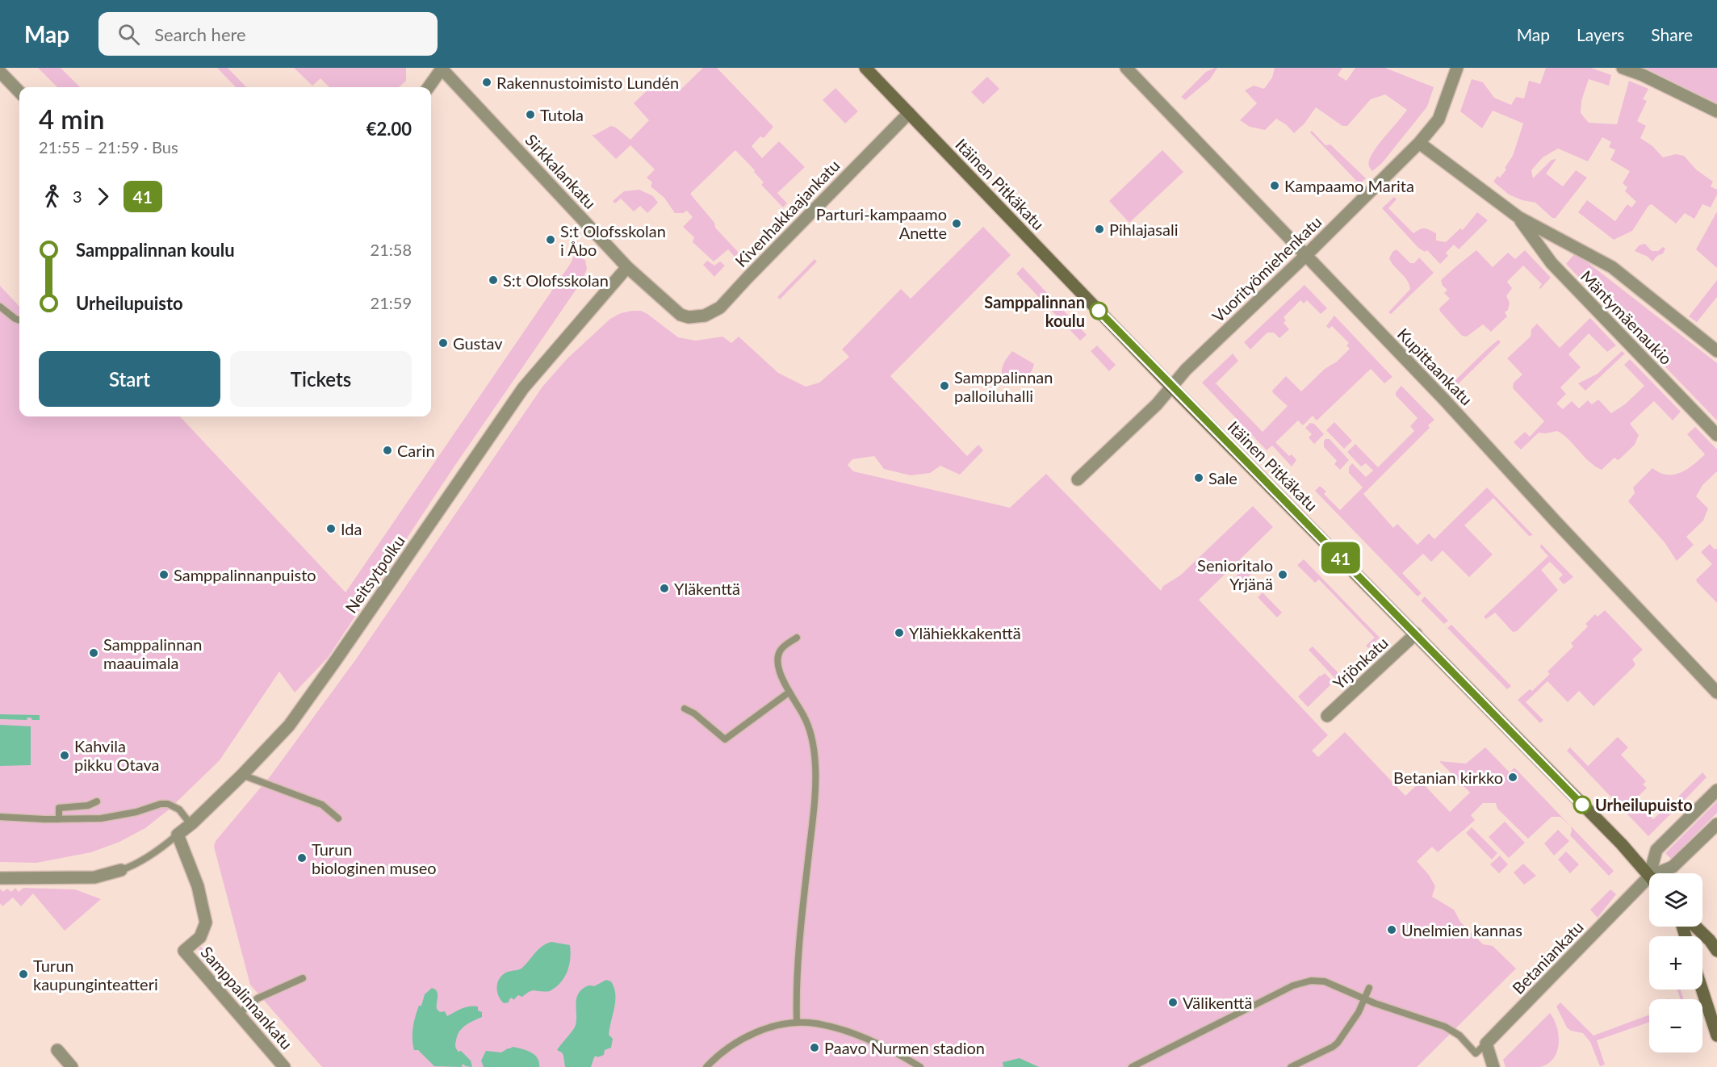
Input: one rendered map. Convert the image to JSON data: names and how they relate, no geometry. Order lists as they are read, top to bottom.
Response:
{
  "streets": {
    "main road": ["Itäinen Pitkäkatu"],
    "street": [
      "Sirkkalankatu",
      "Kivenhakkaajankatu",
      "Vuorityömiehenkatu",
      "Mäntymäenaukio",
      "Kupittaankatu",
      "Neitsytpolku",
      "Yrjönkatu",
      "Betaniankatu",
      "Samppalinnankatu"
    ]
  },
  "crossings": [
    ["Sirkkalankatu", "Kivenhakkaajankatu"],
    ["Sirkkalankatu", "Neitsytpolku"],
    ["Itäinen Pitkäkatu", "Kivenhakkaajankatu"],
    ["Itäinen Pitkäkatu", "Vuorityömiehenkatu"],
    ["Itäinen Pitkäkatu", "Yrjönkatu"],
    ["Itäinen Pitkäkatu", "Betaniankatu"],
    ["Vuorityömiehenkatu", "Mäntymäenaukio"],
    ["Vuorityömiehenkatu", "Kupittaankatu"],
    ["Neitsytpolku", "Samppalinnankatu"]
  ],
  "places": [
    "Rakennustoimisto Lundén",
    "Tutola",
    "Kampaamo Marita",
    "Parturi-kampaamo Anette",
    "Pihlajasali",
    "S:t Olofsskolan i Åbo",
    "S:t Olofsskolan",
    "Samppalinnan koulu",
    "Gustav",
    "Samppalinnan palloiluhalli",
    "Carin",
    "Sale",
    "Ida",
    "Samppalinnanpuisto",
    "Senioritalo Yrjänä",
    "Yläkenttä",
    "Ylähiekkakenttä",
    "Samppalinnan maauimala",
    "Kahvila pikku Otava",
    "Betanian kirkko",
    "Urheilupuisto",
    "Turun biologinen museo",
    "Unelmien kannas",
    "Turun kaupunginteatteri",
    "Välikenttä",
    "Paavo Nurmen stadion"
  ],
  "lines": ["bus line 41"],
  "page": {
    "header": "Map",
    "search": "Search here",
    "nav": ["Map", "Layers", "Share"],
    "on_map": "41",
    "heading": ["4 min", "21:55 – 21:59 · Bus", "€2.00"],
    "legs": ["3", "41"],
    "list": [
      {
        "name": "Samppalinnan koulu",
        "value": "21:58"
      },
      {
        "name": "Urheilupuisto",
        "value": "21:59"
      }
    ],
    "buttons": ["Start", "Tickets"],
    "map_buttons": ["+", "−"]
  }
}
